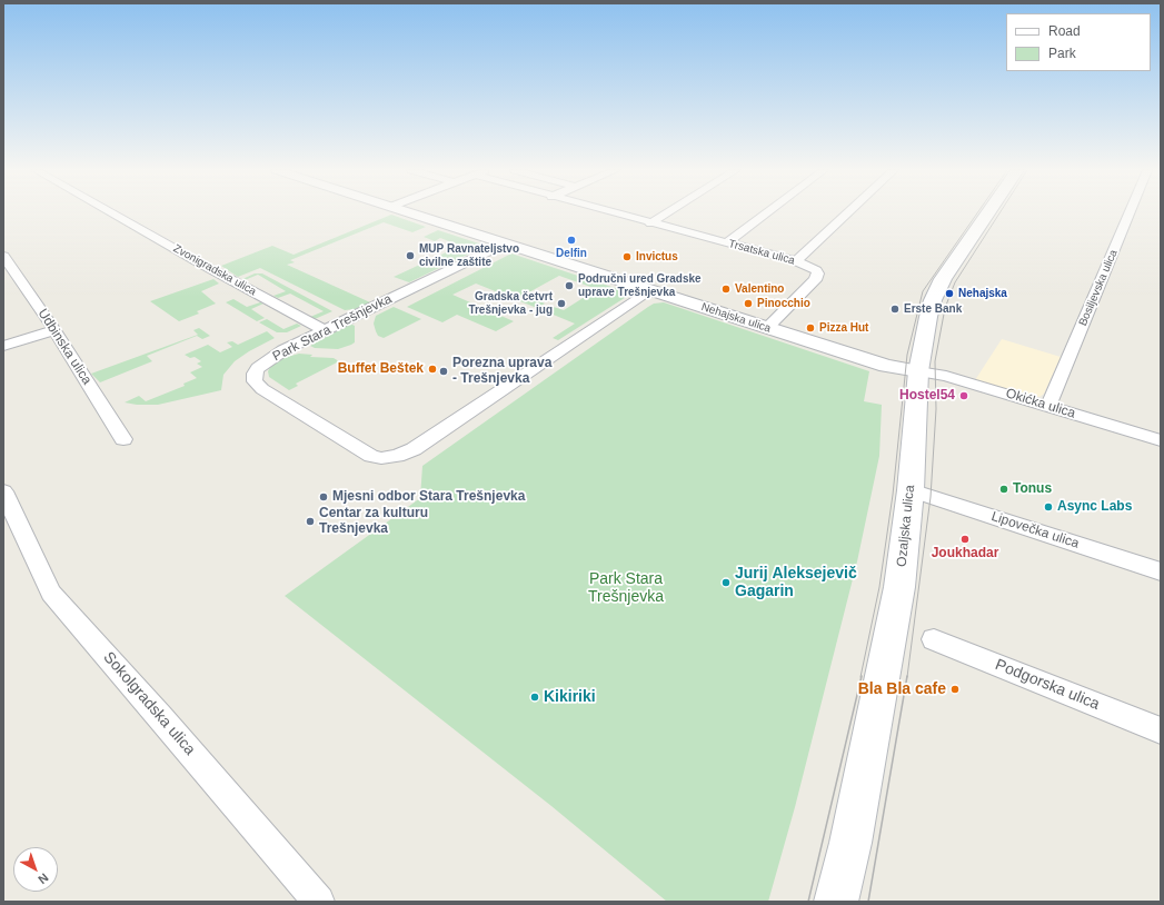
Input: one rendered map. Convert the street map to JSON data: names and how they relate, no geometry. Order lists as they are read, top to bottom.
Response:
{
  "streets": {
    "main road": ["Ozaljska ulica"],
    "street": [
      "Trsatska ulica",
      "Zvonigradska ulica",
      "Bosiljevska ulica",
      "Nehajska ulica",
      "Park Stara Trešnjevka",
      "Udbinska ulica",
      "Okićka ulica",
      "Lipovečka ulica",
      "Podgorska ulica",
      "Sokolgradska ulica"
    ]
  },
  "crossings": [
    ["Trsatska ulica", "Nehajska ulica"],
    ["Zvonigradska ulica", "Park Stara Trešnjevka"],
    ["Bosiljevska ulica", "Okićka ulica"],
    ["Nehajska ulica", "Park Stara Trešnjevka"],
    ["Nehajska ulica", "Okićka ulica"],
    ["Nehajska ulica", "Ozaljska ulica"],
    ["Okićka ulica", "Ozaljska ulica"],
    ["Ozaljska ulica", "Lipovečka ulica"]
  ],
  "parks": ["Park Stara Trešnjevka"],
  "places": [
    "Delfin",
    "MUP Ravnateljstvo civilne zaštite",
    "Invictus",
    "Područni ured Gradske uprave Trešnjevka",
    "Valentino",
    "Nehajska",
    "Gradska četvrt Trešnjevka - jug",
    "Pinocchio",
    "Erste Bank",
    "Pizza Hut",
    "Buffet Beštek",
    "Porezna uprava - Trešnjevka",
    "Hostel54",
    "Tonus",
    "Mjesni odbor Stara Trešnjevka",
    "Async Labs",
    "Centar za kulturu Trešnjevka",
    "Joukhadar",
    "Jurij Aleksejevič Gagarin",
    "Bla Bla cafe",
    "Kikiriki"
  ],
  "legend": ["Road", "Park"],
  "north": "bottom right"
}
